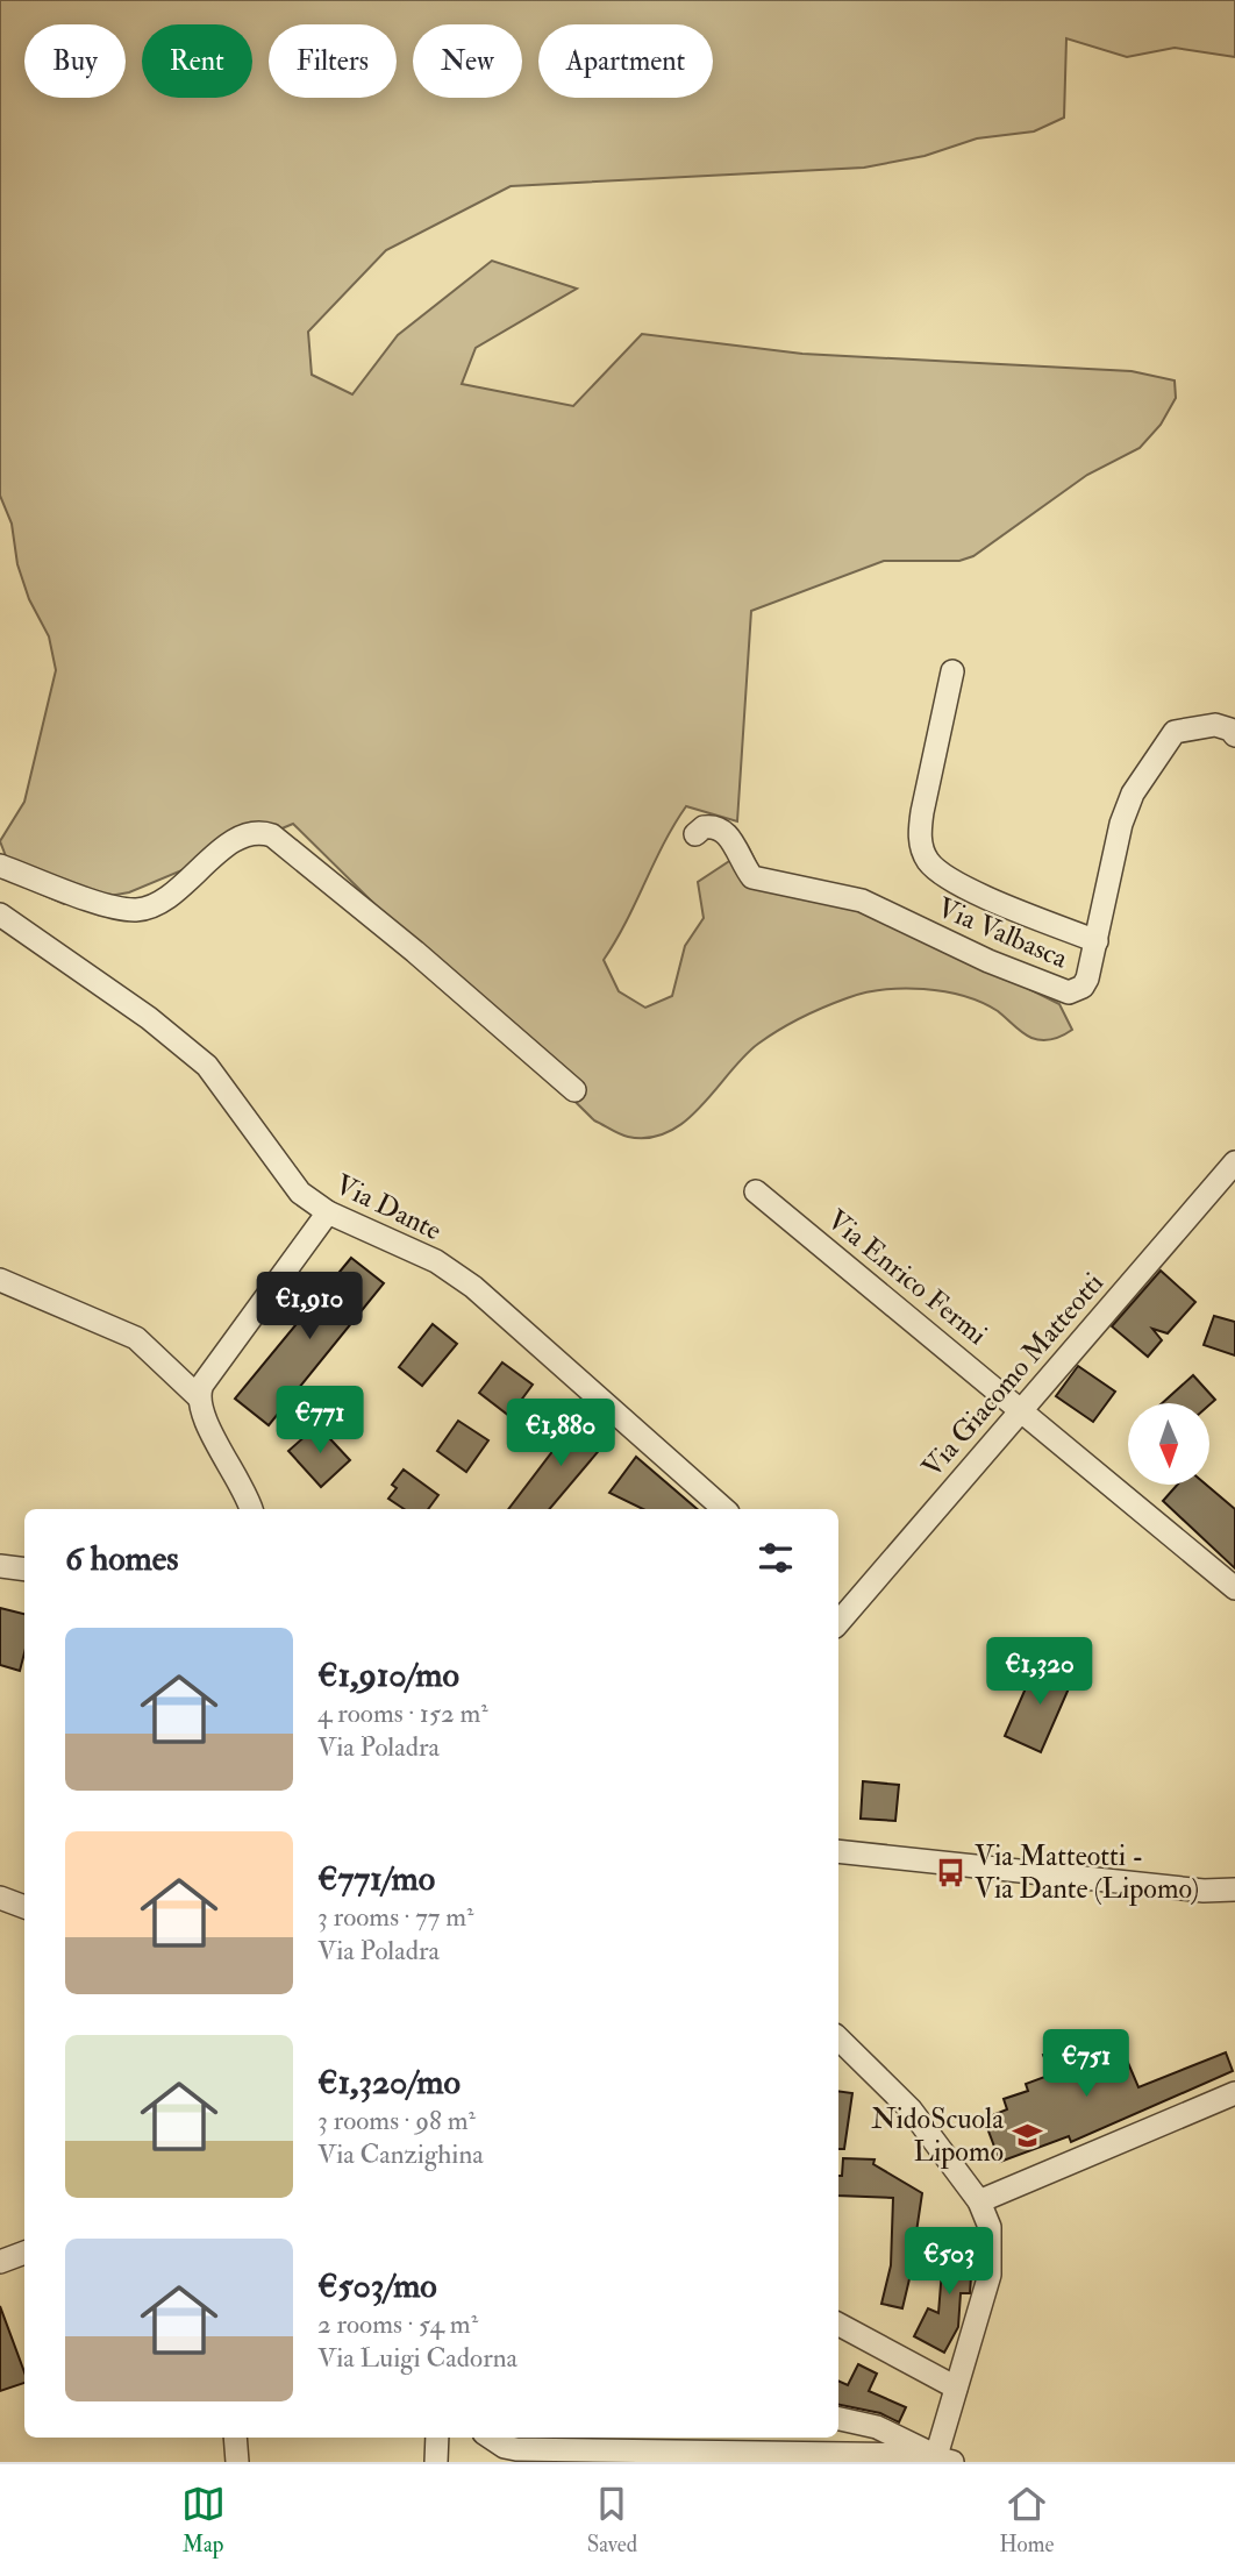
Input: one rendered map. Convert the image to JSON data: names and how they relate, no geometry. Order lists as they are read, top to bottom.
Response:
{
  "streets": {
    "street": [
      "Via Valbasca",
      "Via Dante",
      "Via Enrico Fermi",
      "Via Giacomo Matteotti"
    ]
  },
  "crossings": [
    ["Via Enrico Fermi", "Via Giacomo Matteotti"]
  ],
  "places": {
    "bus stop": ["Via Matteotti - Via Dante (Lipomo)"],
    "school or university": ["NidoScuola Lipomo"]
  },
  "north": "bottom",
  "page": {
    "chip": [
      "Buy",
      "Rent",
      "Filters",
      "New",
      "Apartment"
    ],
    "price": [
      "€1,910",
      "€771",
      "€1,880",
      "€1,320",
      "€751",
      "€503"
    ],
    "heading": "6 homes",
    "list": [
      {
        "name": "€1,910/mo",
        "note": "4 rooms · 152 m² · Via Poladra"
      },
      {
        "name": "€771/mo",
        "note": "3 rooms · 77 m² · Via Poladra"
      },
      {
        "name": "€1,320/mo",
        "note": "3 rooms · 98 m² · Via Canzighina"
      },
      {
        "name": "€503/mo",
        "note": "2 rooms · 54 m² · Via Luigi Cadorna"
      }
    ],
    "tabs": ["Map", "Saved", "Home"]
  }
}
